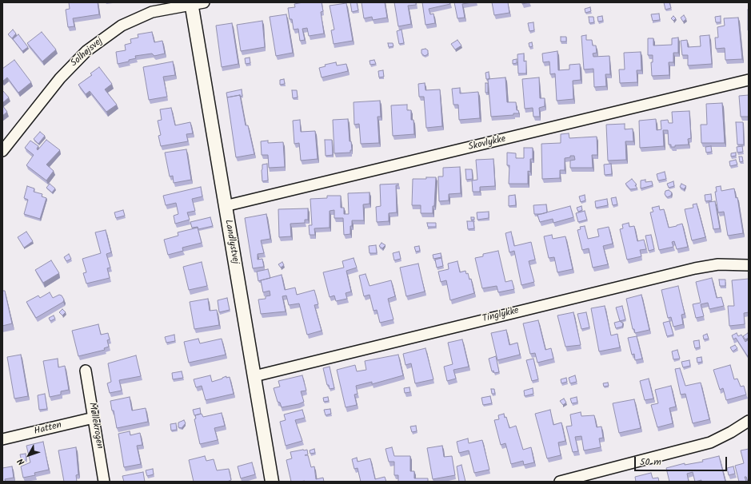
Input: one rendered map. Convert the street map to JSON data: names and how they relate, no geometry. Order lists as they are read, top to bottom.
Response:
{
  "streets": {
    "street": [
      "Solhøjsvej",
      "Skovlykke",
      "Landlystvej",
      "Tinglykke",
      "Møllekrogen",
      "Hatten"
    ]
  },
  "crossings": [
    ["Solhøjsvej", "Landlystvej"],
    ["Skovlykke", "Landlystvej"],
    ["Landlystvej", "Tinglykke"],
    ["Møllekrogen", "Hatten"]
  ],
  "scale_bar": "50 m",
  "north": "bottom left"
}
